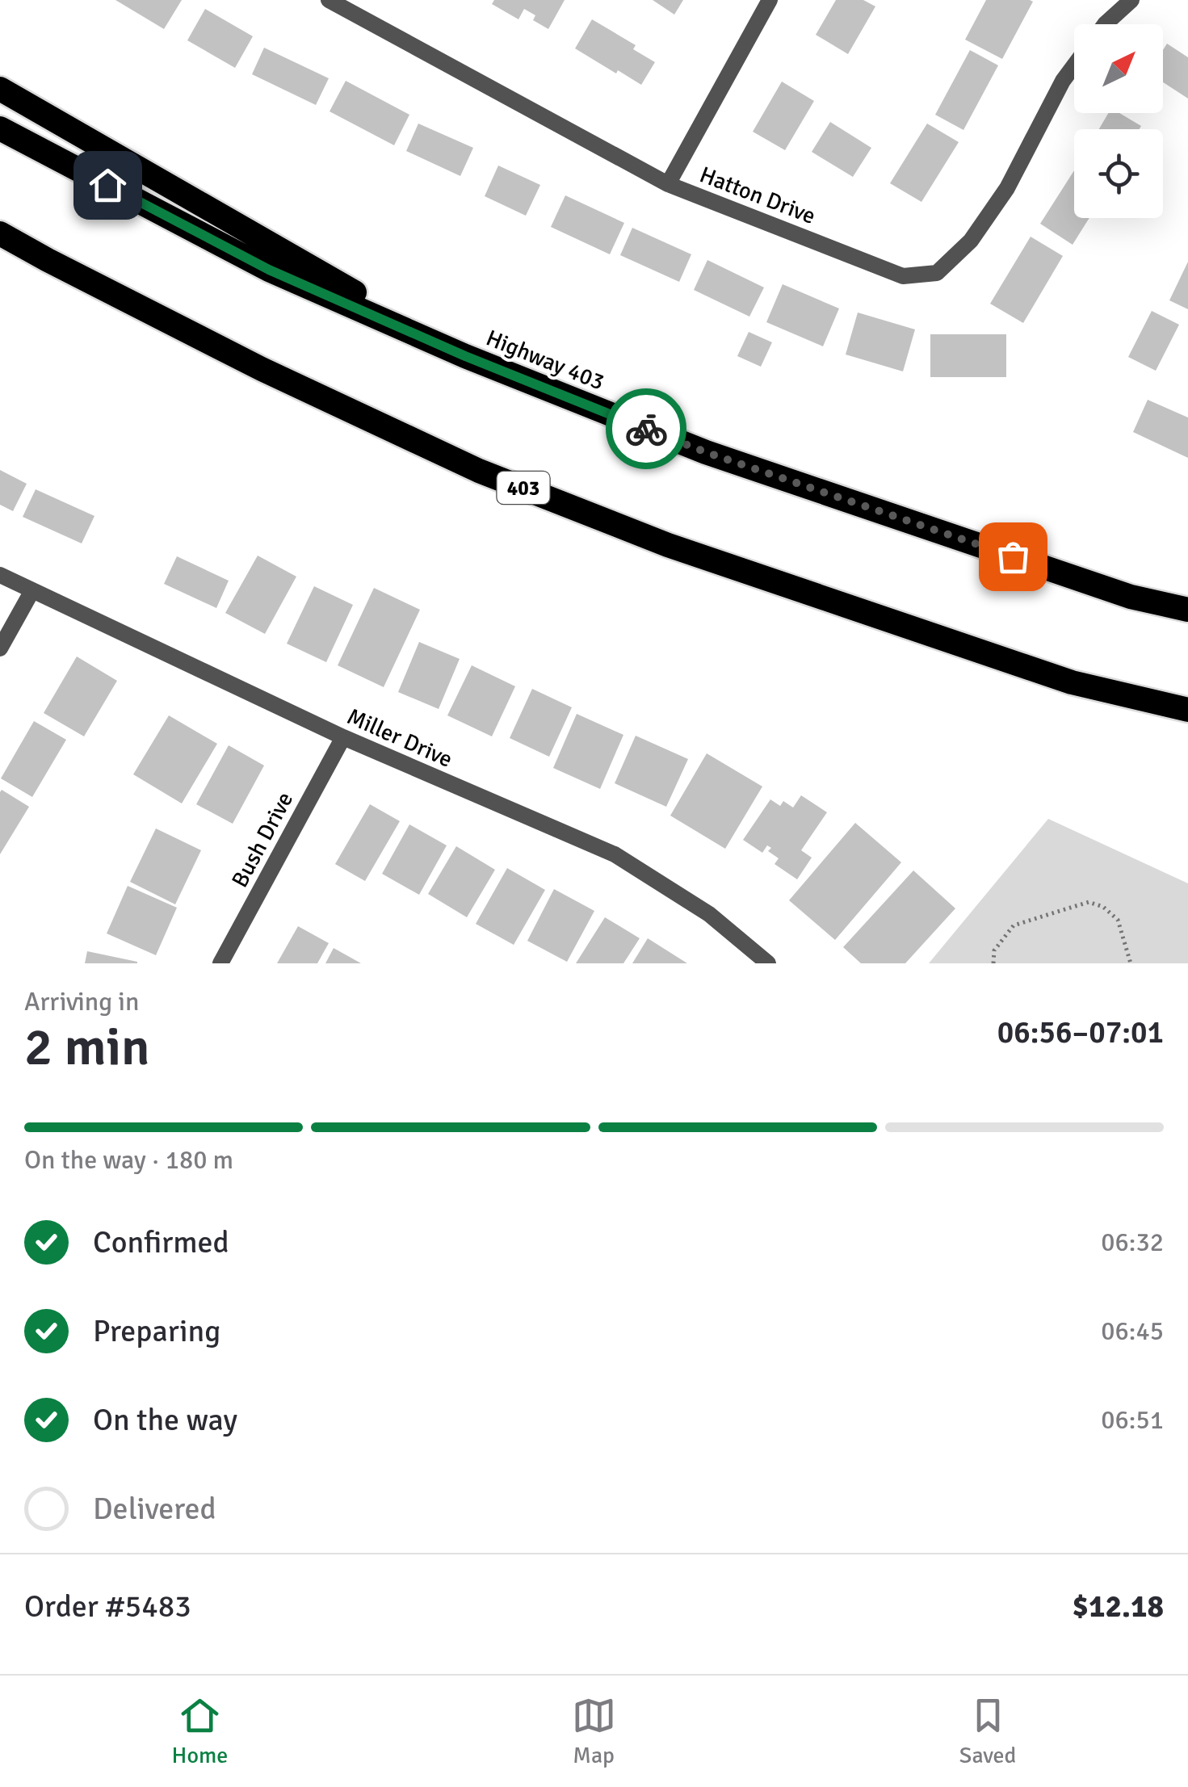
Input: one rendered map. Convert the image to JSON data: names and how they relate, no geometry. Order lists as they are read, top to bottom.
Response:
{
  "streets": {
    "highway": ["Highway 403", "403"],
    "street": ["Hatton Drive", "Miller Drive", "Bush Drive"]
  },
  "crossings": [
    ["Miller Drive", "Bush Drive"]
  ],
  "north": "top right",
  "page": {
    "heading": ["2 min", "Arriving in", "06:56–07:01"],
    "panel": ["Order #5483", "$12.18"],
    "bar": "On the way · 180 m",
    "list": [
      ["Confirmed", "06:32"],
      ["Preparing", "06:45"],
      ["On the way", "06:51"],
      "Delivered"
    ],
    "tabs": ["Home", "Map", "Saved"]
  }
}
